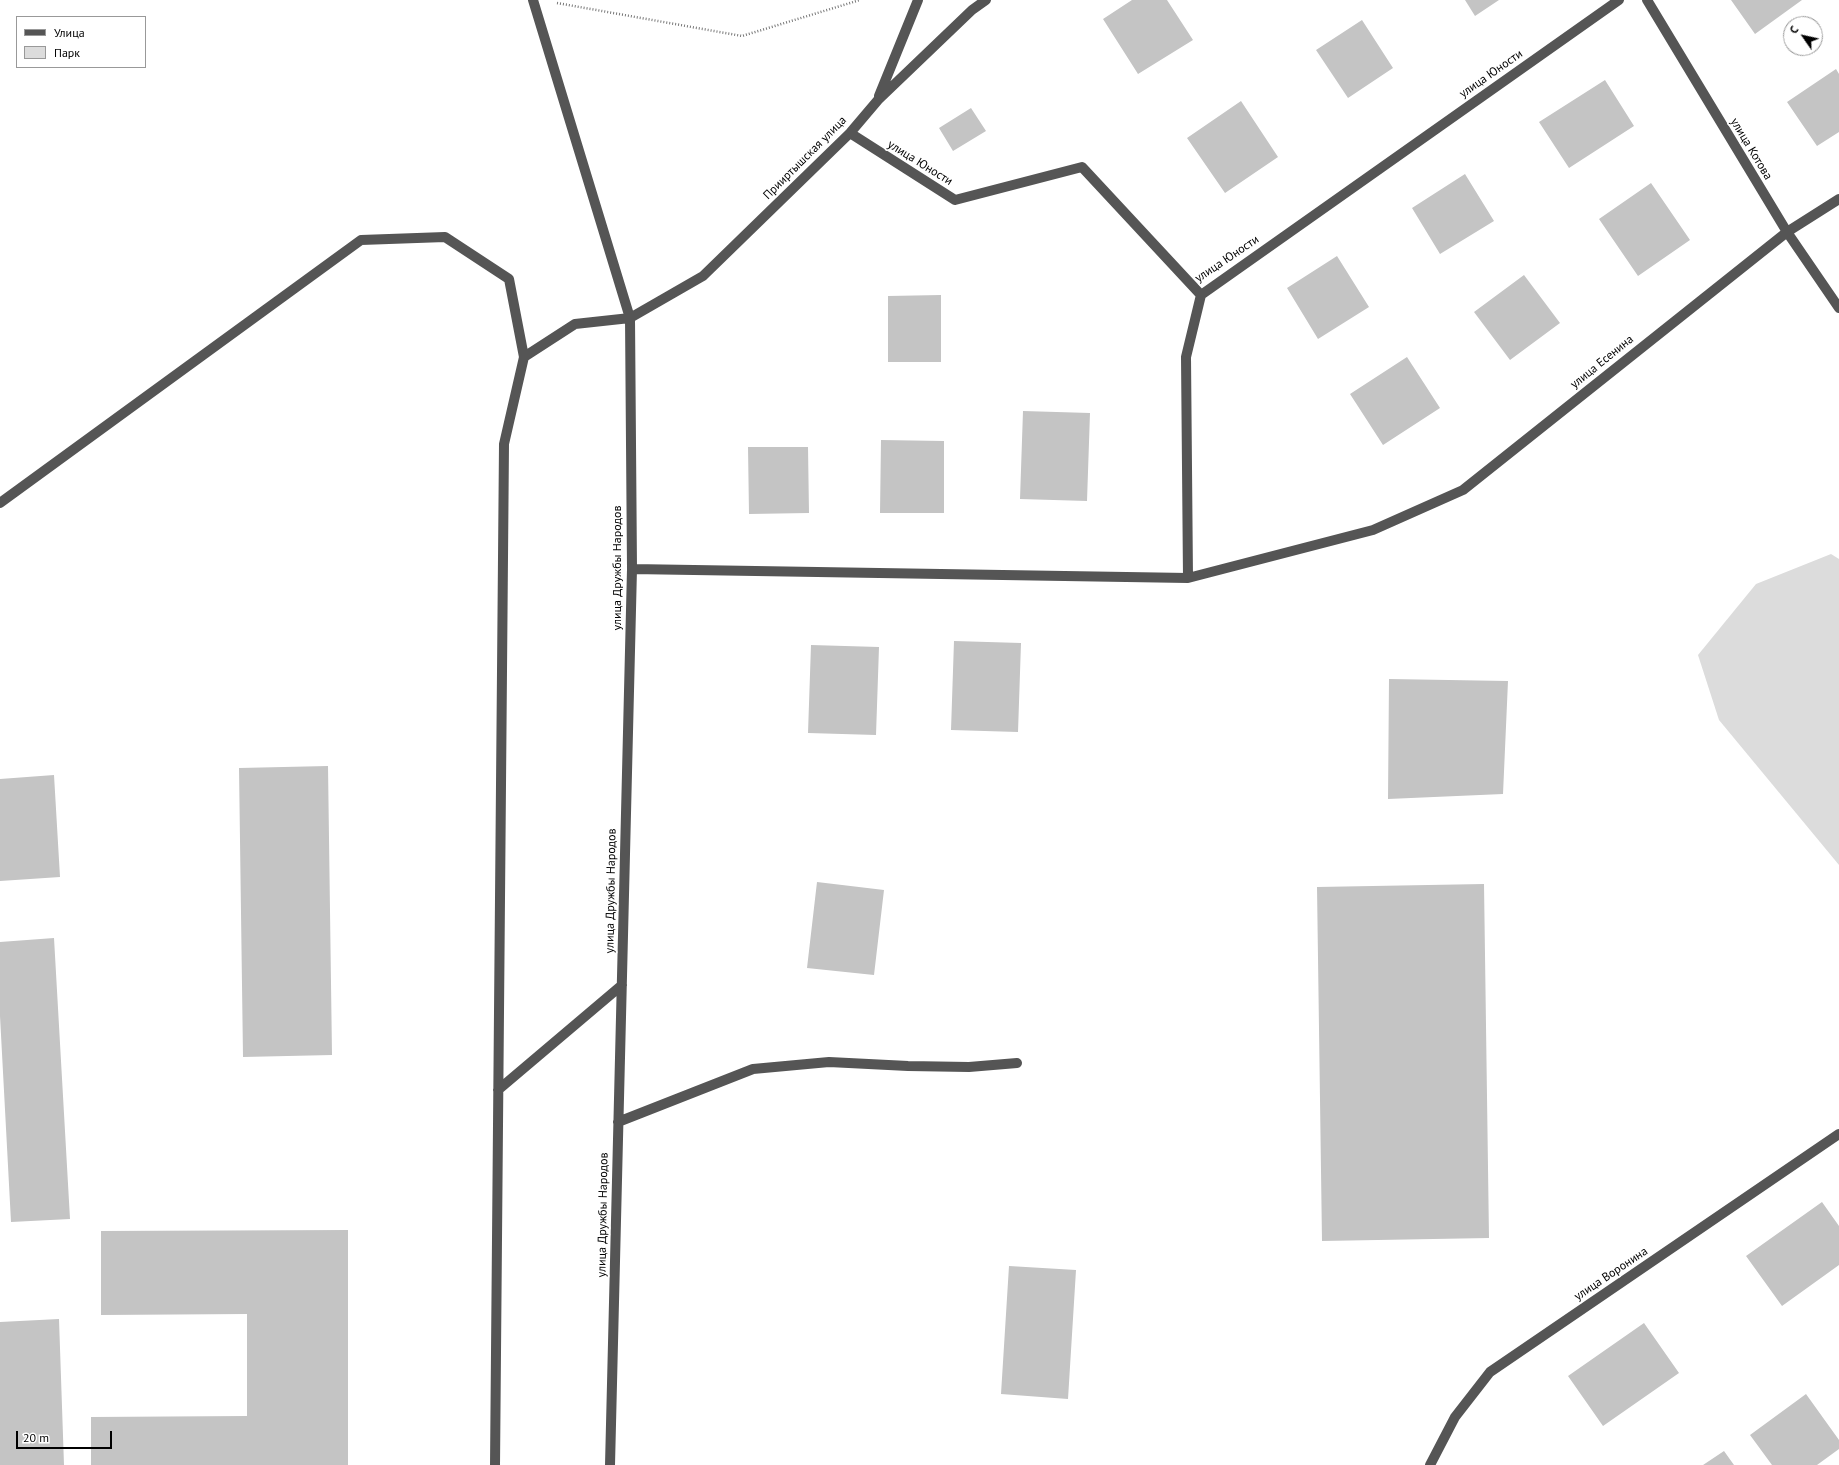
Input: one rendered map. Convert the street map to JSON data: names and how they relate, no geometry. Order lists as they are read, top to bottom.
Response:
{
  "streets": {
    "street": [
      "улица Юности",
      "улица Котова",
      "Прииртышская улица",
      "улица Есенина",
      "улица Дружбы Народов",
      "улица Воронина"
    ]
  },
  "crossings": [
    ["улица Юности", "Прииртышская улица"],
    ["улица Котова", "улица Есенина"],
    ["Прииртышская улица", "улица Дружбы Народов"],
    ["улица Есенина", "улица Дружбы Народов"]
  ],
  "legend": ["Улица", "Парк"],
  "scale_bar": "20 m",
  "north": "top left"
}
